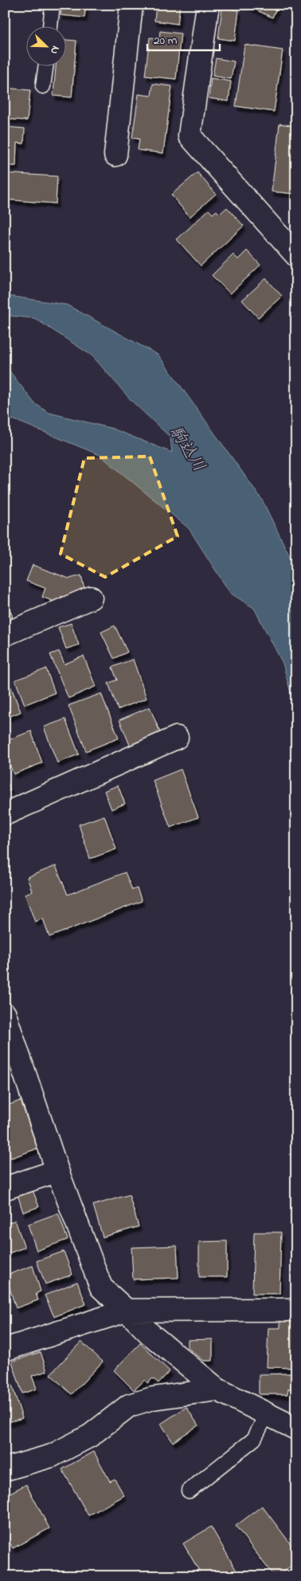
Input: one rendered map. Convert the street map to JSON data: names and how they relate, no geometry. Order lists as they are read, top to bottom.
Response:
{
  "water": ["駒込川"],
  "scale_bar": "20 m",
  "north": "bottom right"
}
